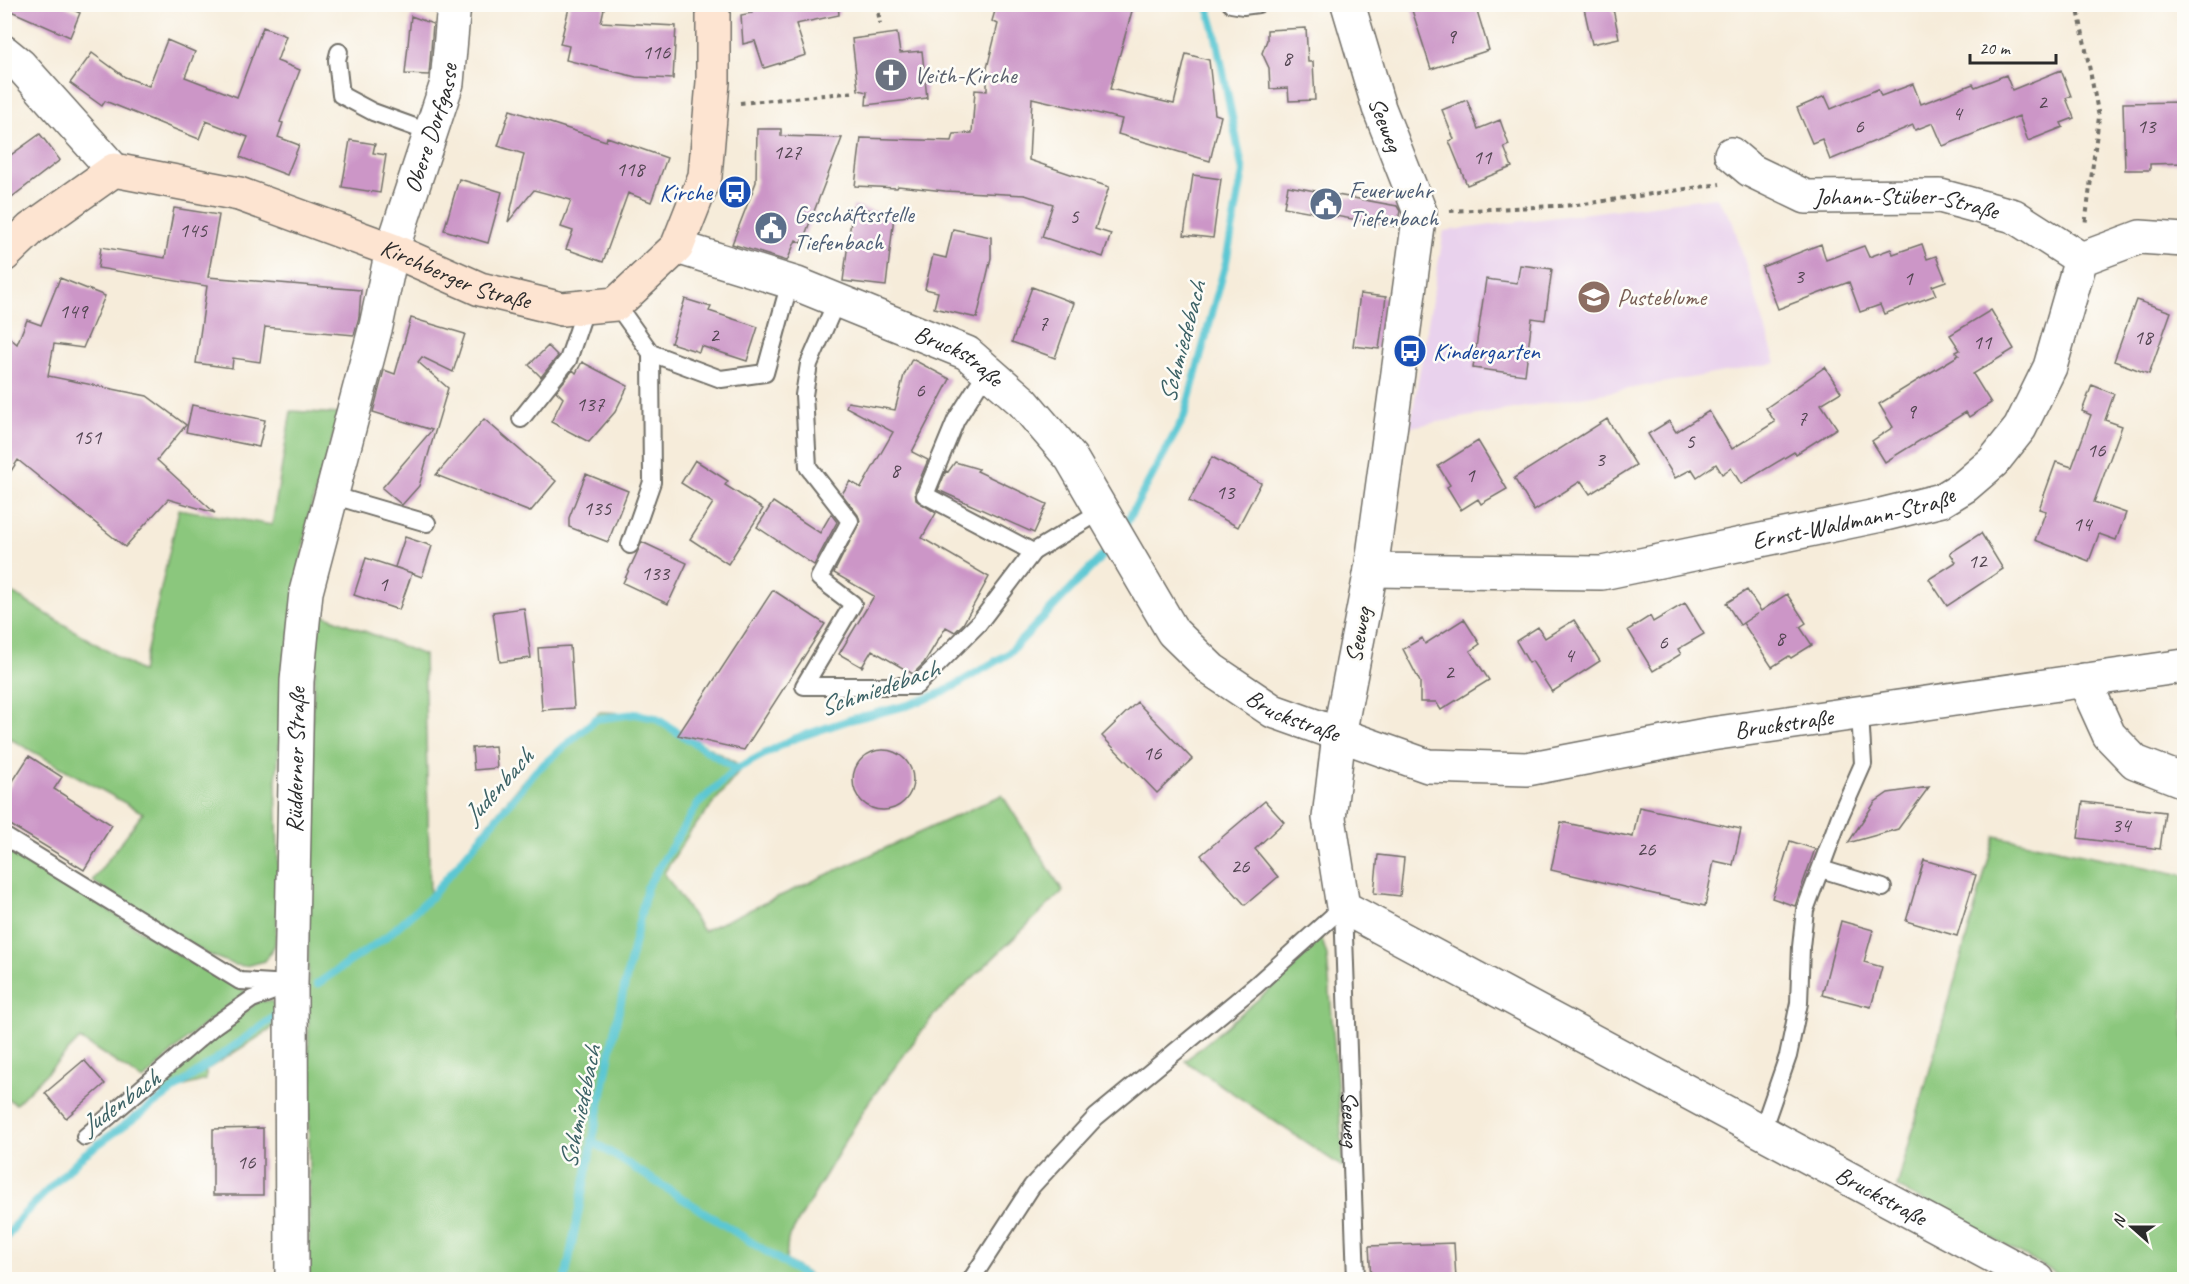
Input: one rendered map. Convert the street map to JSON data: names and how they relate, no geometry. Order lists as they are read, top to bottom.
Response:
{
  "streets": {
    "main road": ["Kirchberger Straße"],
    "street": [
      "Seeweg",
      "Obere Dorfgasse",
      "Johann-Stüber-Straße",
      "Bruckstraße",
      "Ernst-Waldmann-Straße",
      "Rüdderner Straße"
    ]
  },
  "crossings": [
    ["Seeweg", "Bruckstraße"],
    ["Seeweg", "Ernst-Waldmann-Straße"],
    ["Obere Dorfgasse", "Kirchberger Straße"],
    ["Obere Dorfgasse", "Rüdderner Straße"],
    ["Johann-Stüber-Straße", "Ernst-Waldmann-Straße"],
    ["Kirchberger Straße", "Rüdderner Straße"]
  ],
  "water": ["Schmiedebach", "Judenbach"],
  "places": {
    "church": ["Veith-Kirche"],
    "bus stop": ["Kirche", "Kindergarten"],
    "public building": ["Feuerwehr Tiefenbach", "Geschäftsstelle Tiefenbach"],
    "school or university": ["Pusteblume"]
  },
  "house_numbers": [
    "9",
    "116",
    "8",
    "2",
    "4",
    "6",
    "13",
    "127",
    "11",
    "118",
    "5",
    "145",
    "3",
    "1",
    "149",
    "7",
    "2",
    "18",
    "11",
    "6",
    "137",
    "9",
    "7",
    "151",
    "5",
    "16",
    "3",
    "8",
    "1",
    "13",
    "135",
    "14",
    "12",
    "133",
    "1",
    "8",
    "6",
    "4",
    "2",
    "16",
    "34",
    "26",
    "26",
    "16"
  ],
  "scale_bar": "20 m",
  "north": "left"
}
